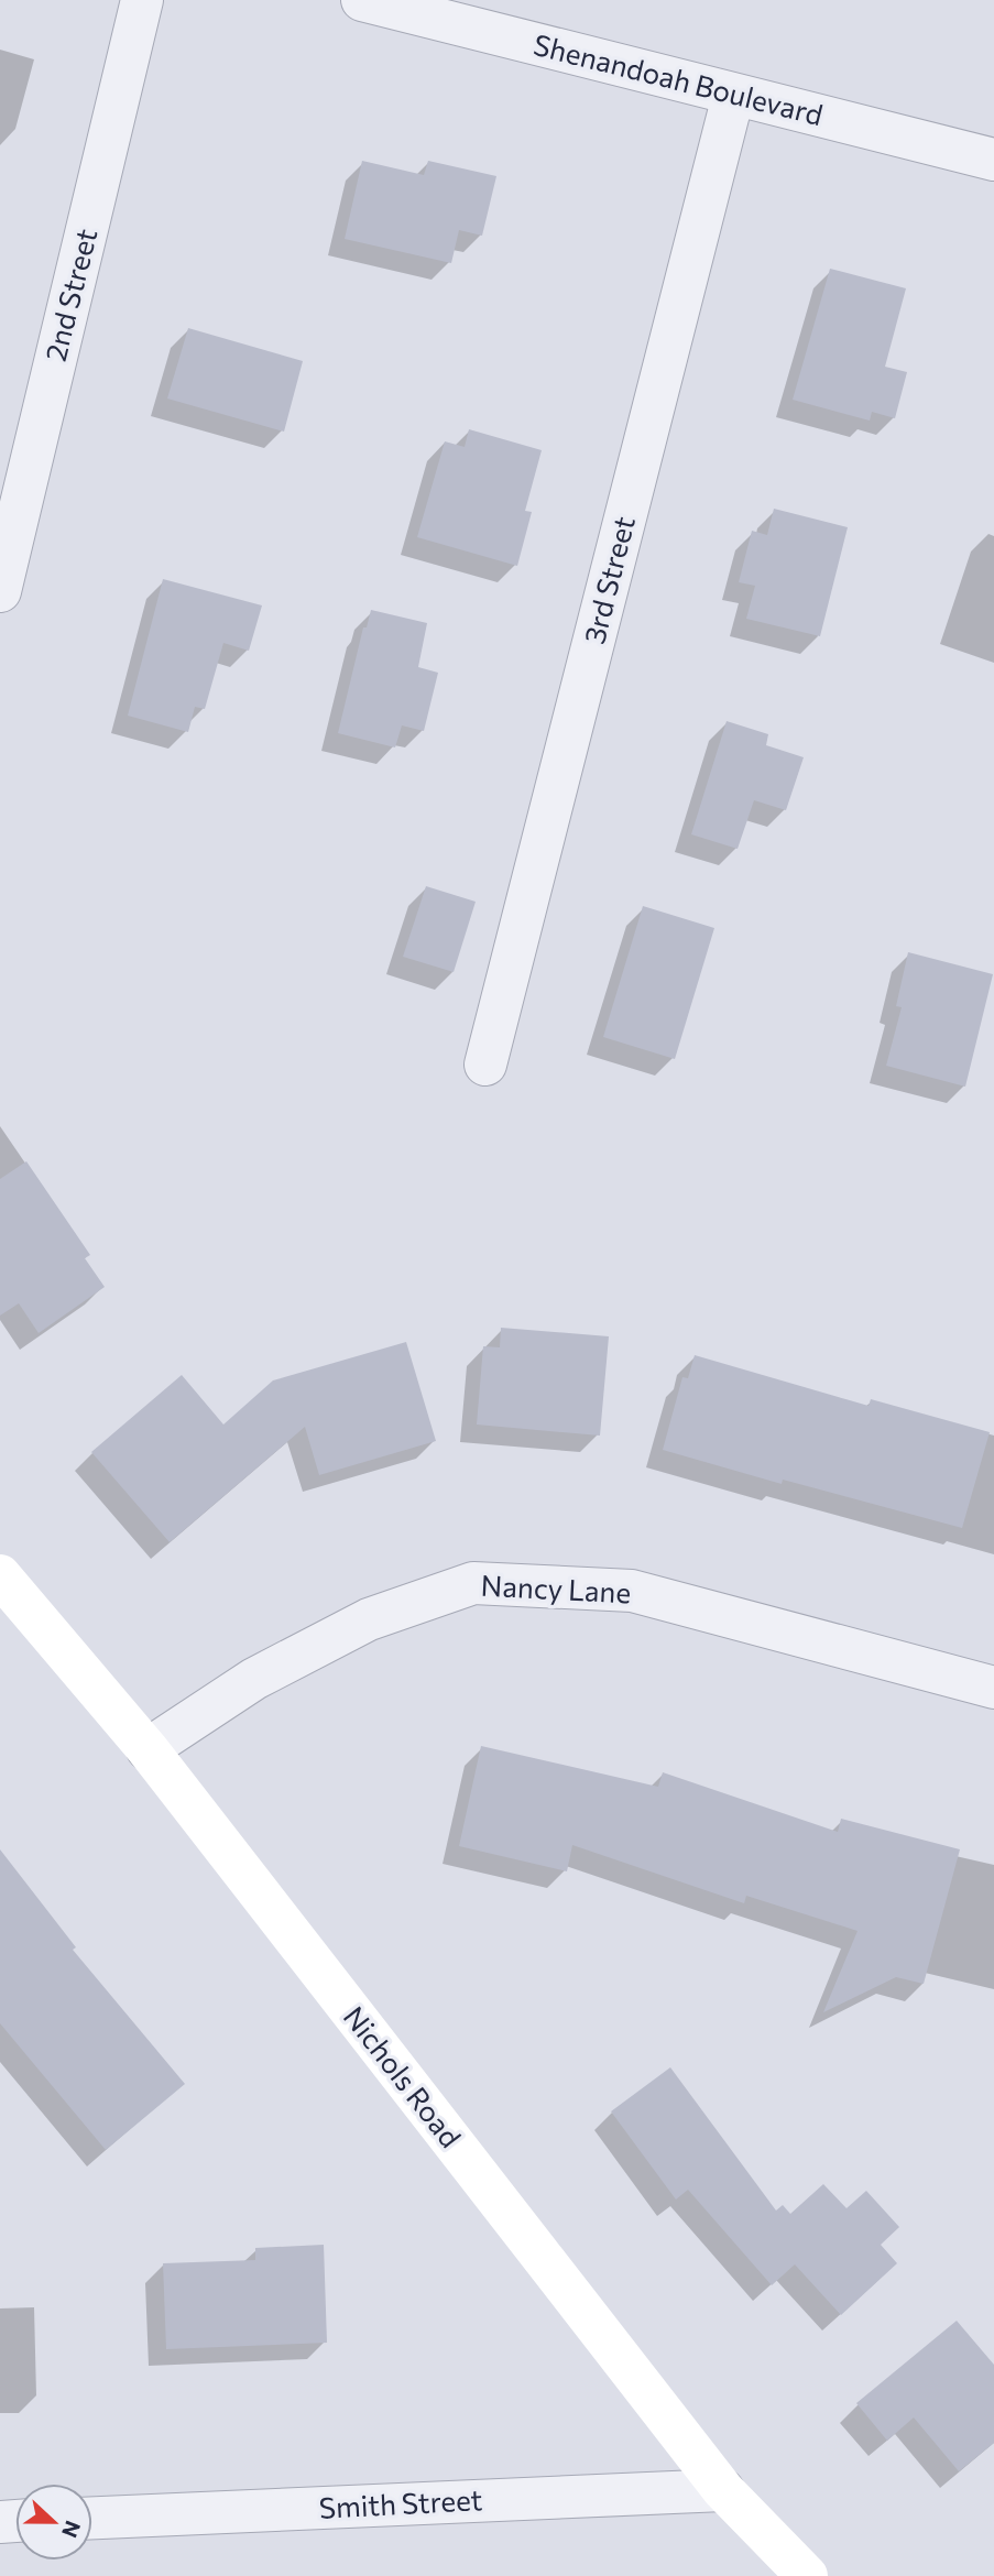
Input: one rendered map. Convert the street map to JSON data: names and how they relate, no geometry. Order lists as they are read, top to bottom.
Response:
{
  "streets": {
    "street": [
      "Shenandoah Boulevard",
      "2nd Street",
      "3rd Street",
      "Nancy Lane",
      "Nichols Road",
      "Smith Street"
    ]
  },
  "crossings": [
    ["Shenandoah Boulevard", "3rd Street"],
    ["Nancy Lane", "Nichols Road"],
    ["Nichols Road", "Smith Street"]
  ],
  "north": "right"
}
